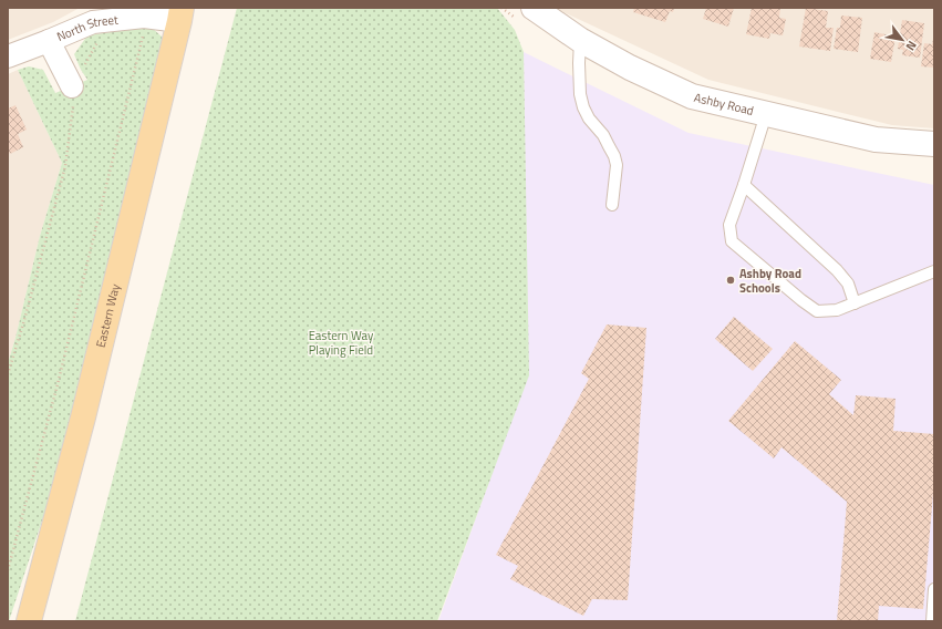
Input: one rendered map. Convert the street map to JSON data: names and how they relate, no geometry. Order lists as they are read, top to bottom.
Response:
{
  "streets": {
    "main road": ["Eastern Way"],
    "street": ["North Street", "Ashby Road"]
  },
  "crossings": [
    ["North Street", "Eastern Way"]
  ],
  "parks": ["Eastern Way Playing Field"],
  "places": ["Ashby Road Schools"],
  "north": "bottom right"
}
